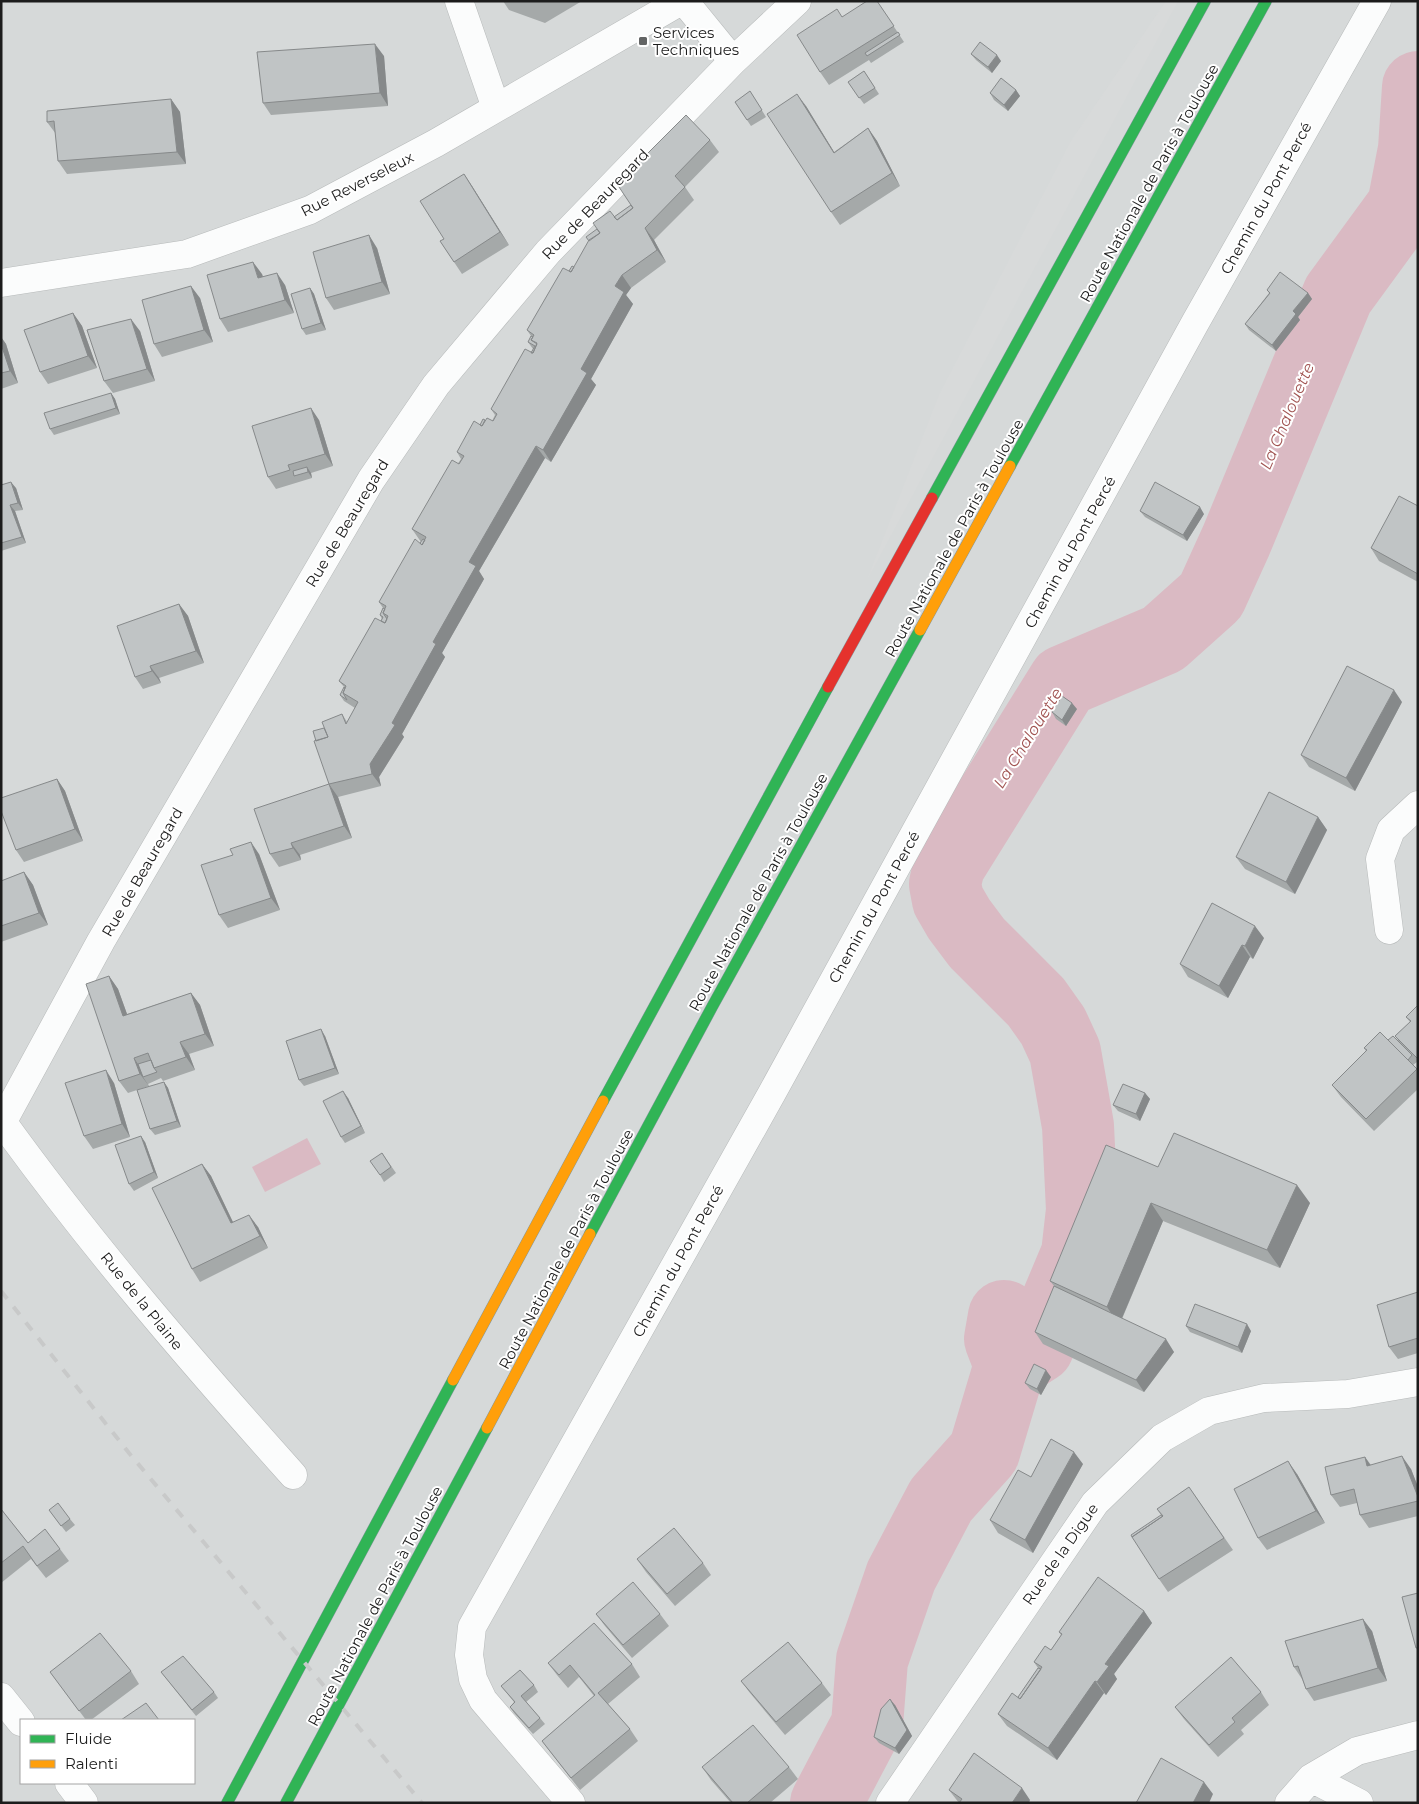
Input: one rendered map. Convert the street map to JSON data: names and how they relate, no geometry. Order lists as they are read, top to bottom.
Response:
{
  "streets": {
    "main road": ["Route Nationale de Paris à Toulouse"],
    "street": [
      "Rue Reverseleux",
      "Chemin du Pont Percé",
      "Rue de Beauregard",
      "Rue de la Plaine",
      "Rue de la Digue"
    ]
  },
  "crossings": [
    ["Rue de Beauregard", "Rue de la Plaine"]
  ],
  "water": ["La Chalouette"],
  "places": {
    "transit": ["Services Techniques"]
  },
  "legend": ["Fluide", "Ralenti"]
}
